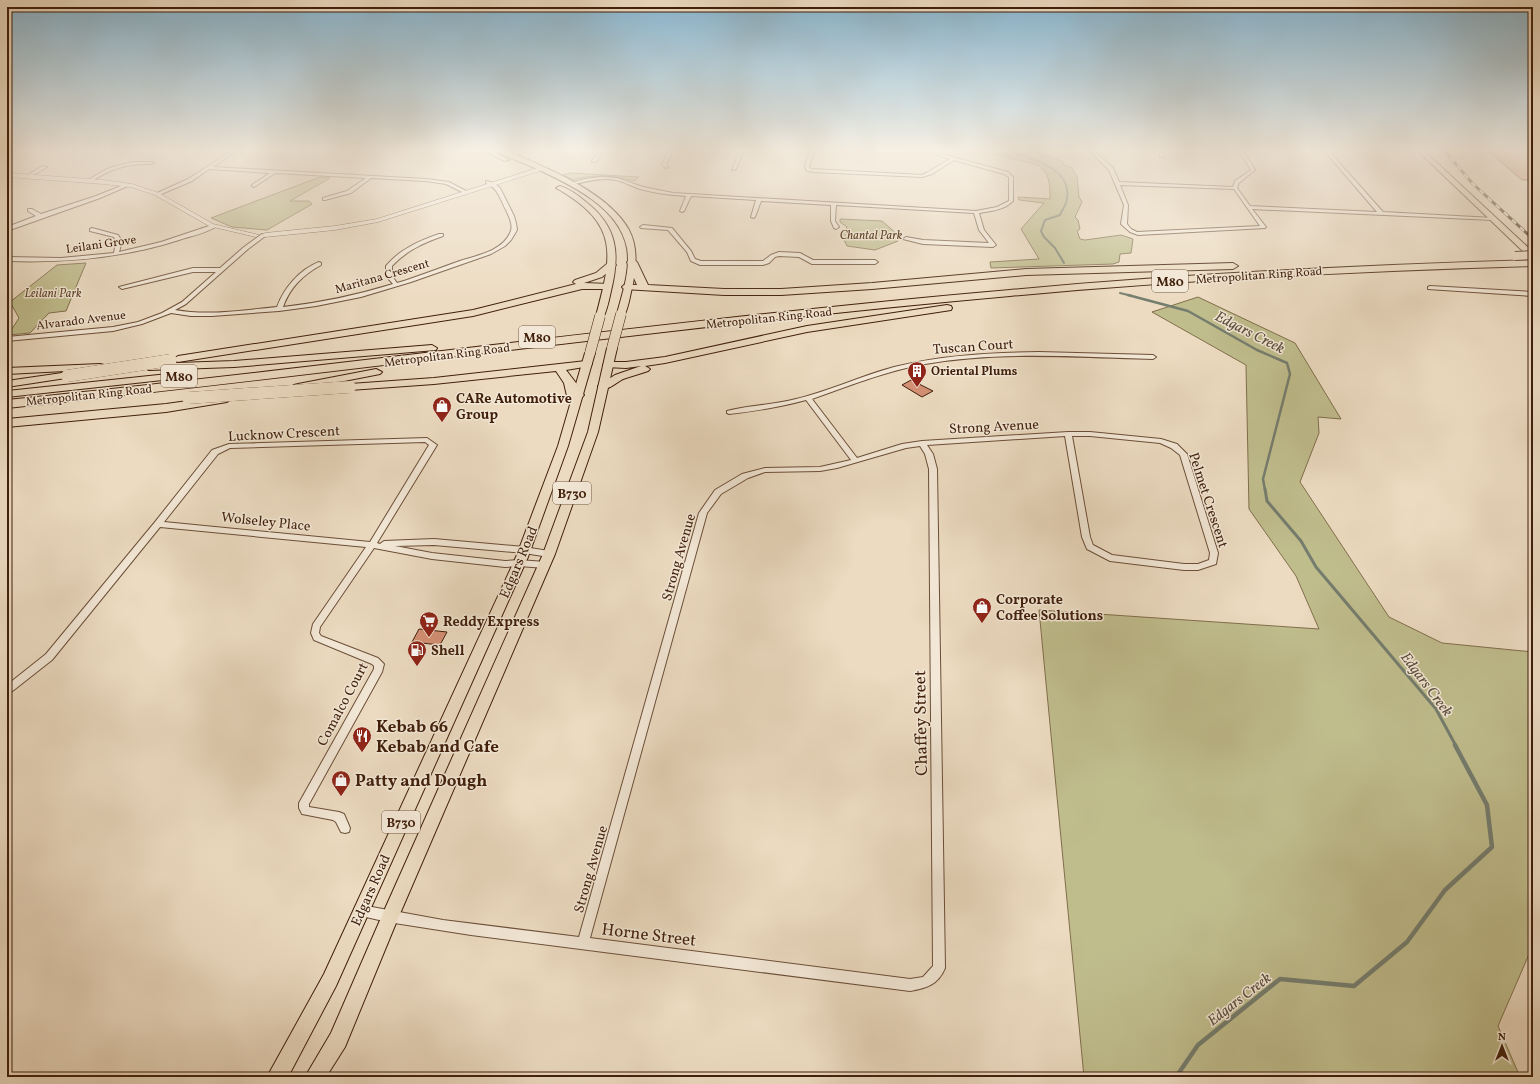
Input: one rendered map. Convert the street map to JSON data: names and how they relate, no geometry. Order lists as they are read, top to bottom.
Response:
{
  "streets": {
    "highway": ["Metropolitan Ring Road", "M80"],
    "main road": ["B730", "Edgars Road"],
    "street": [
      "Leilani Grove",
      "Maritana Crescent",
      "Alvarado Avenue",
      "Tuscan Court",
      "Strong Avenue",
      "Lucknow Crescent",
      "Pelmet Crescent",
      "Wolseley Place",
      "Comalco Court",
      "Chaffey Street",
      "Horne Street"
    ]
  },
  "crossings": [
    ["Maritana Crescent", "Alvarado Avenue"],
    ["Strong Avenue", "Pelmet Crescent"],
    ["Strong Avenue", "Chaffey Street"],
    ["Strong Avenue", "Horne Street"],
    ["Lucknow Crescent", "Wolseley Place"],
    ["Lucknow Crescent", "Comalco Court"],
    ["Wolseley Place", "Edgars Road"],
    ["Wolseley Place", "Comalco Court"],
    ["Edgars Road", "Horne Street"],
    ["Chaffey Street", "Horne Street"]
  ],
  "water": ["Edgars Creek"],
  "parks": ["Chantal Park", "Leilani Park"],
  "places": {
    "building": ["Oriental Plums"],
    "shop": ["CARe Automotive Group", "Corporate Coffee Solutions", "Patty and Dough"],
    "supermarket": ["Reddy Express"],
    "fuel station": ["Shell"],
    "restaurant": ["Kebab 66 Kebab and Cafe"]
  },
  "north": "top"
}
